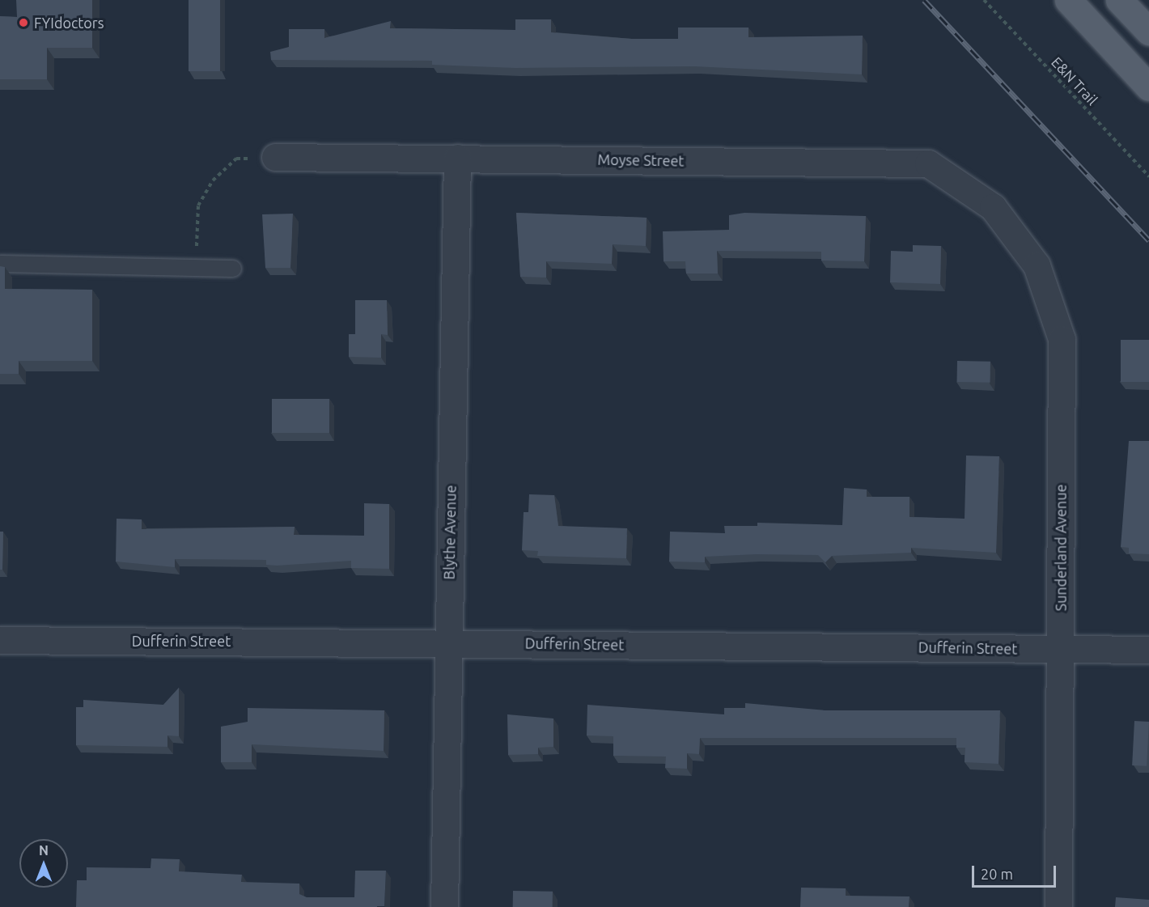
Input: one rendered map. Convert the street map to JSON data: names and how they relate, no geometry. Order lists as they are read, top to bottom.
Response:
{
  "streets": {
    "street": [
      "Moyse Street",
      "Blythe Avenue",
      "Sunderland Avenue",
      "Dufferin Street"
    ],
    "path": ["E&N Trail"]
  },
  "crossings": [
    ["Moyse Street", "Blythe Avenue"],
    ["Moyse Street", "Sunderland Avenue"],
    ["Blythe Avenue", "Dufferin Street"],
    ["Sunderland Avenue", "Dufferin Street"]
  ],
  "places": ["FYIdoctors"],
  "scale_bar": "20 m",
  "north": "top"
}
